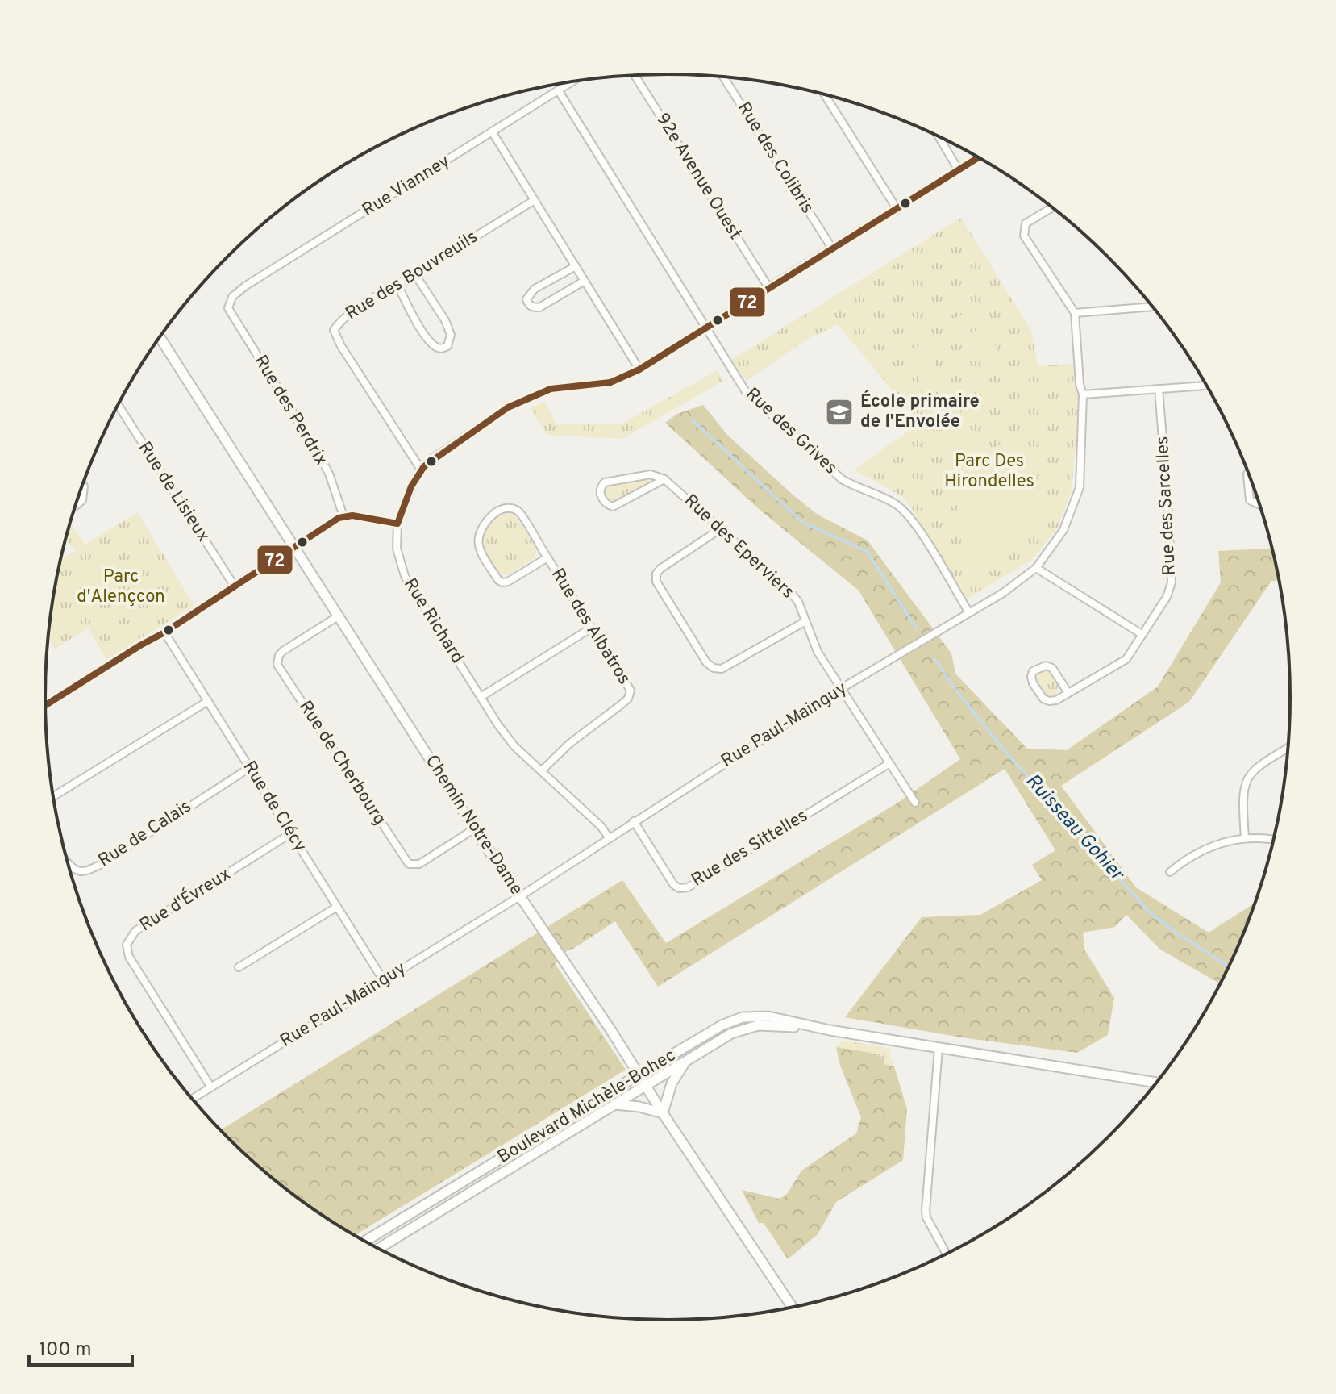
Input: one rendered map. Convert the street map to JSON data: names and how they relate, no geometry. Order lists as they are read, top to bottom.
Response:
{
  "streets": {
    "street": [
      "Rue des Colibris",
      "92e Avenue Ouest",
      "Rue Vianney",
      "Rue des Bouvreuils",
      "Rue des Perdrix",
      "Rue des Grives",
      "Rue de Lisieux",
      "Rue des Sarcelles",
      "Rue des Eperviers",
      "Rue Richard",
      "Rue des Albatros",
      "Rue Paul-Mainguy",
      "Rue de Cherbourg",
      "Rue de Clécy",
      "Chemin Notre-Dame",
      "Rue de Calais",
      "Rue des Sittelles",
      "Rue d'Évreux",
      "Boulevard Michèle-Bohec"
    ]
  },
  "crossings": [
    ["Rue des Colibris", "Rue Richard"],
    ["92e Avenue Ouest", "Rue Richard"],
    ["Rue Vianney", "Rue des Perdrix"],
    ["Rue Vianney", "Rue des Grives"],
    ["Rue des Bouvreuils", "Rue Richard"],
    ["Rue des Grives", "Rue Richard"],
    ["Rue des Grives", "Rue Paul-Mainguy"],
    ["Rue des Eperviers", "Rue Paul-Mainguy"],
    ["Rue des Eperviers", "Rue des Sittelles"],
    ["Rue Richard", "Rue des Albatros"],
    ["Rue Richard", "Rue Paul-Mainguy"],
    ["Rue Paul-Mainguy", "Rue de Clécy"],
    ["Rue Paul-Mainguy", "Chemin Notre-Dame"],
    ["Rue Paul-Mainguy", "Rue des Sittelles"],
    ["Rue Paul-Mainguy", "Rue d'Évreux"],
    ["Rue de Cherbourg", "Chemin Notre-Dame"],
    ["Rue de Clécy", "Rue de Calais"],
    ["Rue de Clécy", "Rue d'Évreux"],
    ["Chemin Notre-Dame", "Boulevard Michèle-Bohec"]
  ],
  "water": ["Ruisseau Gohier"],
  "parks": ["Parc Des Hirondelles", "Parc d'Alençcon"],
  "places": {
    "school or university": ["École primaire de l'Envolée"]
  },
  "lines": ["transit line 72"],
  "scale_bar": "100 m"
}
